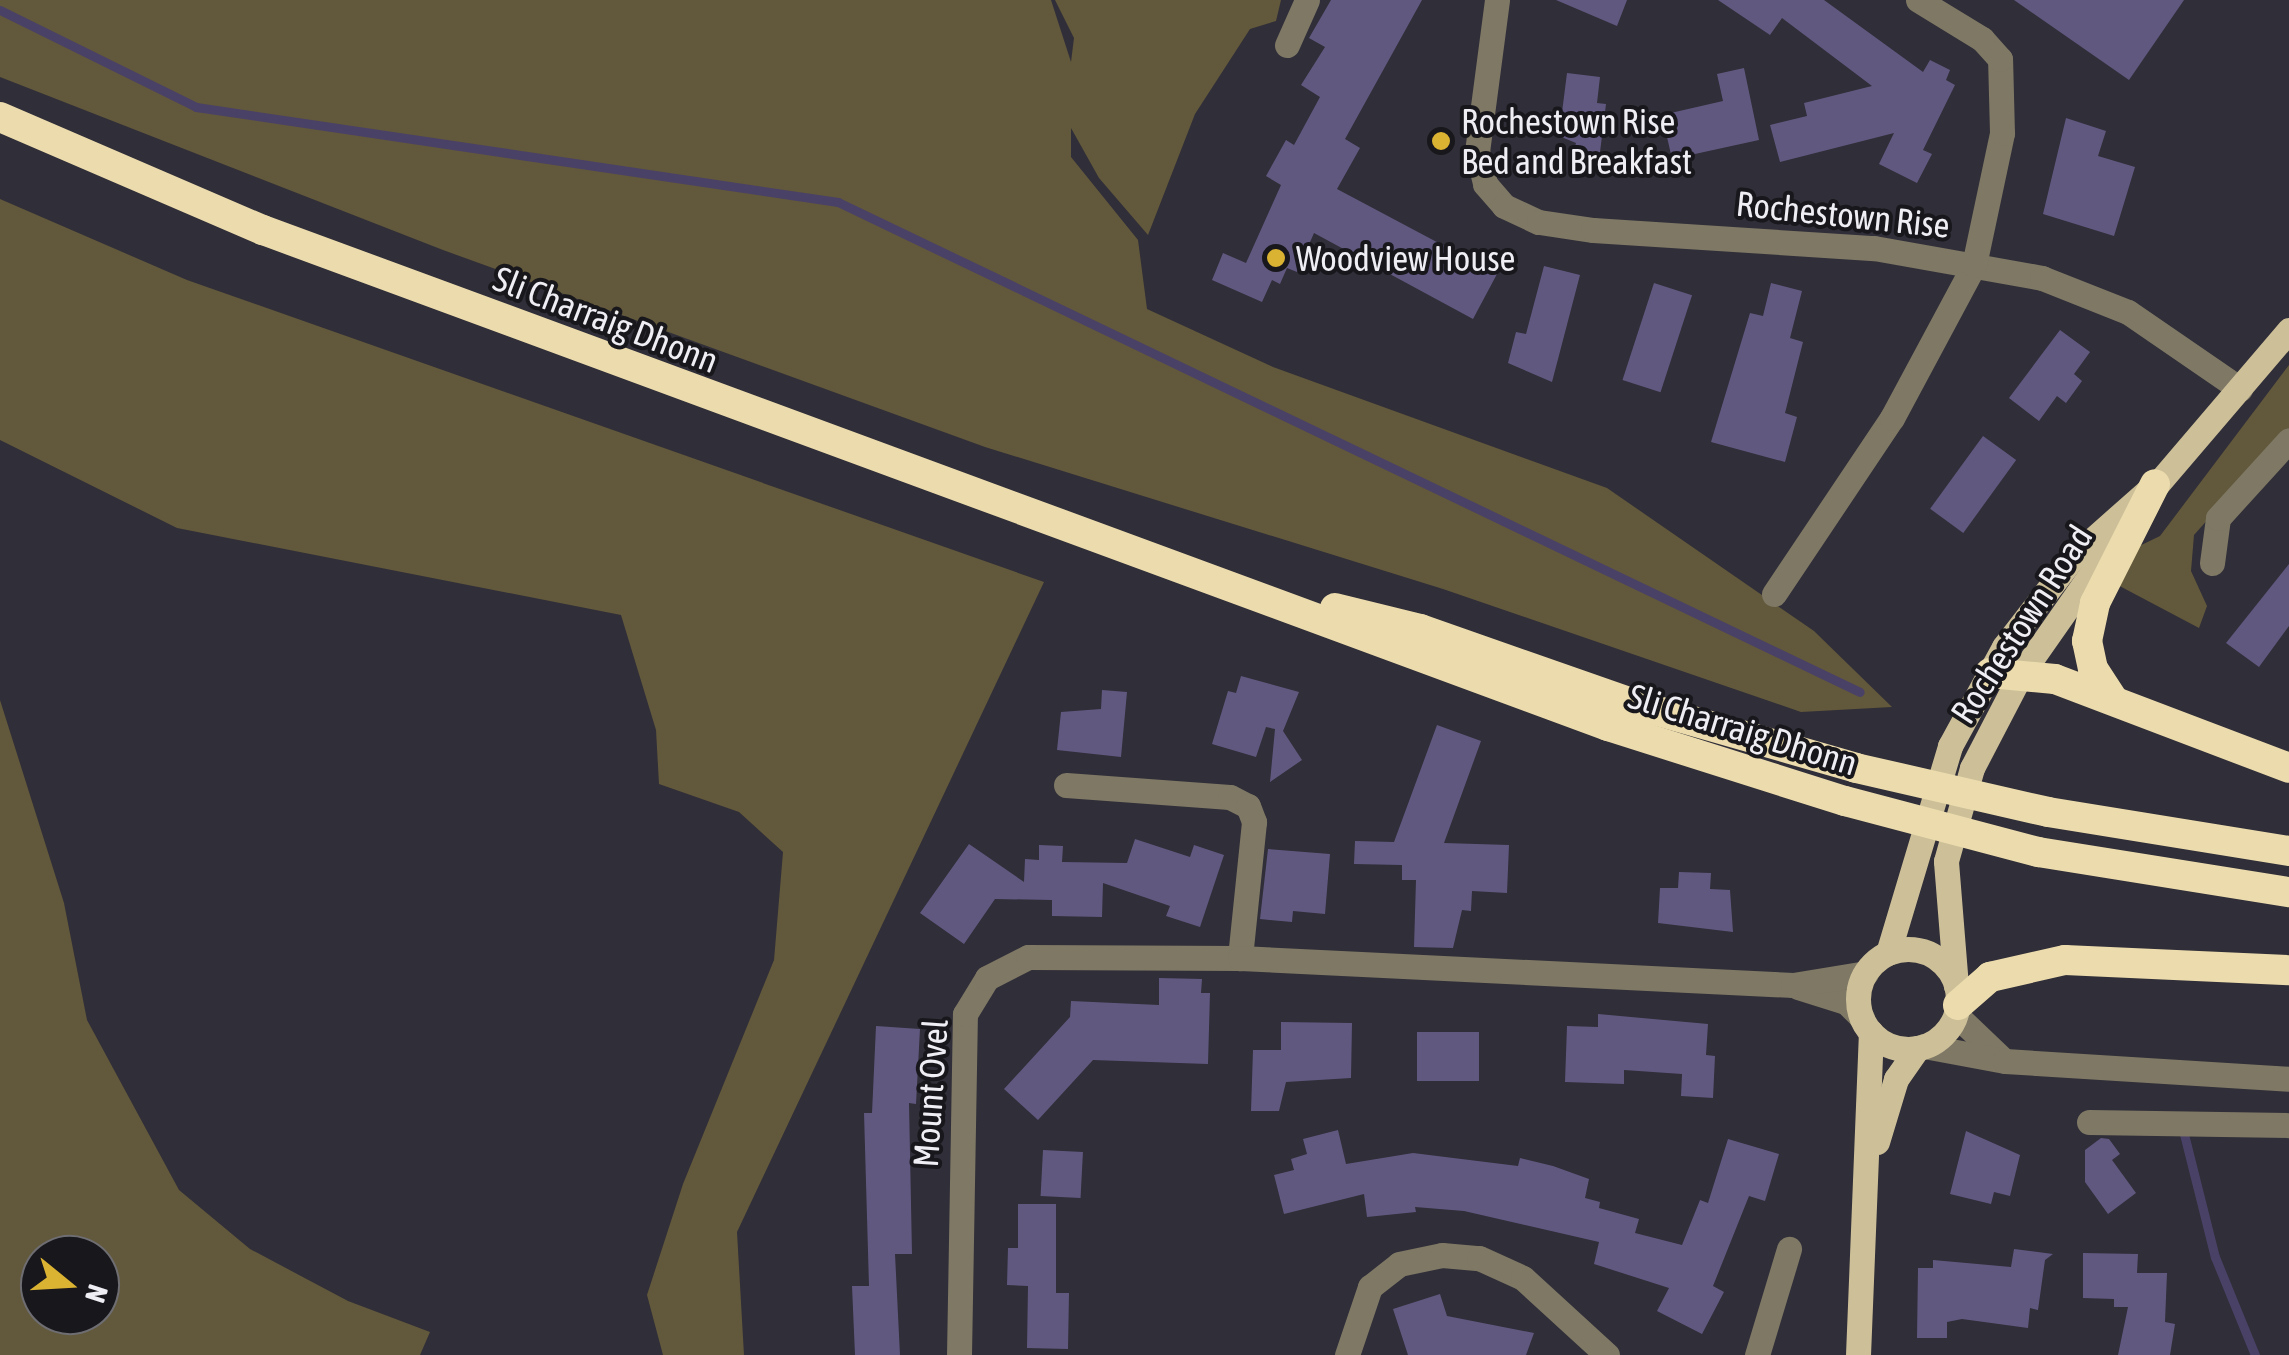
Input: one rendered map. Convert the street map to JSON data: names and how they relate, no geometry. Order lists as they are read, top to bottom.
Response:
{
  "streets": {
    "highway": ["Sli Charraig Dhonn"],
    "main road": ["Rochestown Road"],
    "street": ["Rochestown Rise", "Mount Ovel"]
  },
  "crossings": [
    ["Rochestown Rise", "Rochestown Road"],
    ["Rochestown Road", "Mount Ovel"]
  ],
  "places": ["Rochestown Rise Bed and Breakfast", "Woodview House"],
  "north": "right"
}
